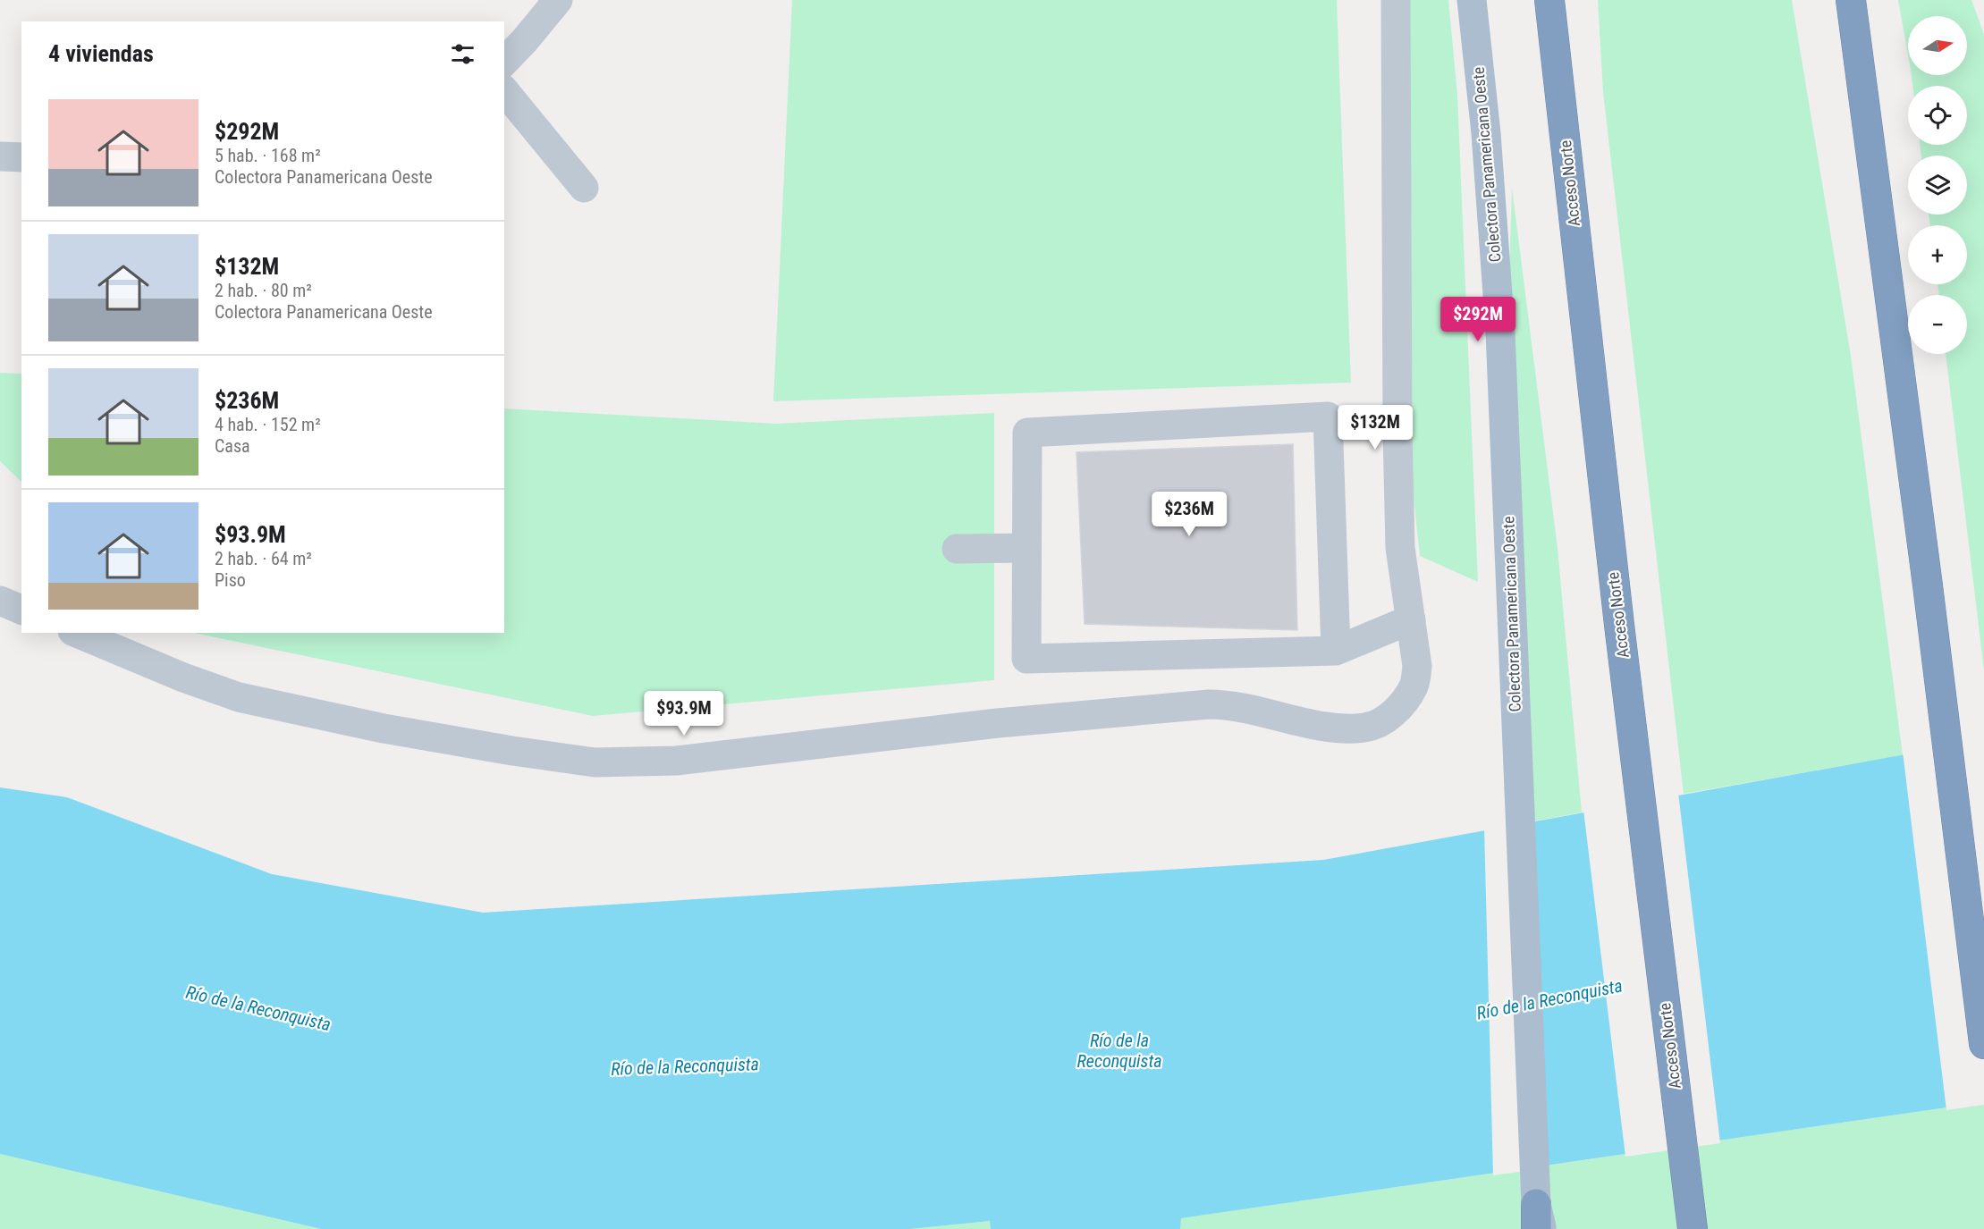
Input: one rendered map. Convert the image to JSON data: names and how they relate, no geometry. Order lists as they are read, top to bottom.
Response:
{
  "streets": {
    "highway": ["Acceso Norte"],
    "main road": ["Colectora Panamericana Oeste"]
  },
  "water": ["Río de la Reconquista"],
  "north": "right",
  "page": {
    "map_buttons": ["+", "−"],
    "heading": "4 viviendas",
    "list": [
      {
        "name": "$292M",
        "note": "5 hab. · 168 m² · Colectora Panamericana Oeste"
      },
      {
        "name": "$132M",
        "note": "2 hab. · 80 m² · Colectora Panamericana Oeste"
      },
      {
        "name": "$236M",
        "note": "4 hab. · 152 m² · Casa"
      },
      {
        "name": "$93.9M",
        "note": "2 hab. · 64 m² · Piso"
      }
    ],
    "price": [
      "$292M",
      "$132M",
      "$236M",
      "$93.9M"
    ]
  }
}
